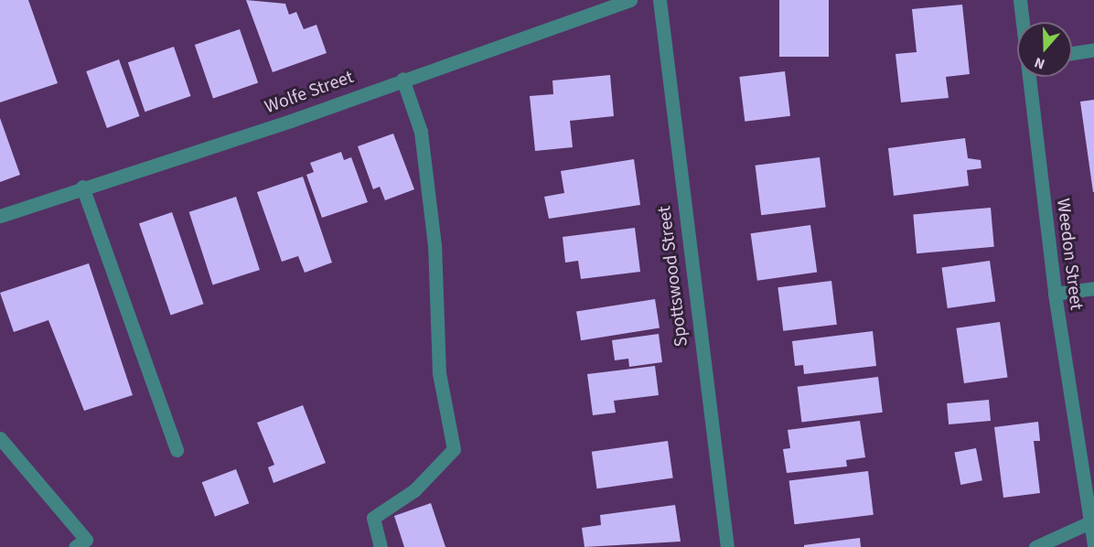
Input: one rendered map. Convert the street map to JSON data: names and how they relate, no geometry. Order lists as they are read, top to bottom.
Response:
{
  "streets": {
    "street": ["Wolfe Street", "Weedon Street", "Spottswood Street"]
  },
  "north": "bottom"
}
